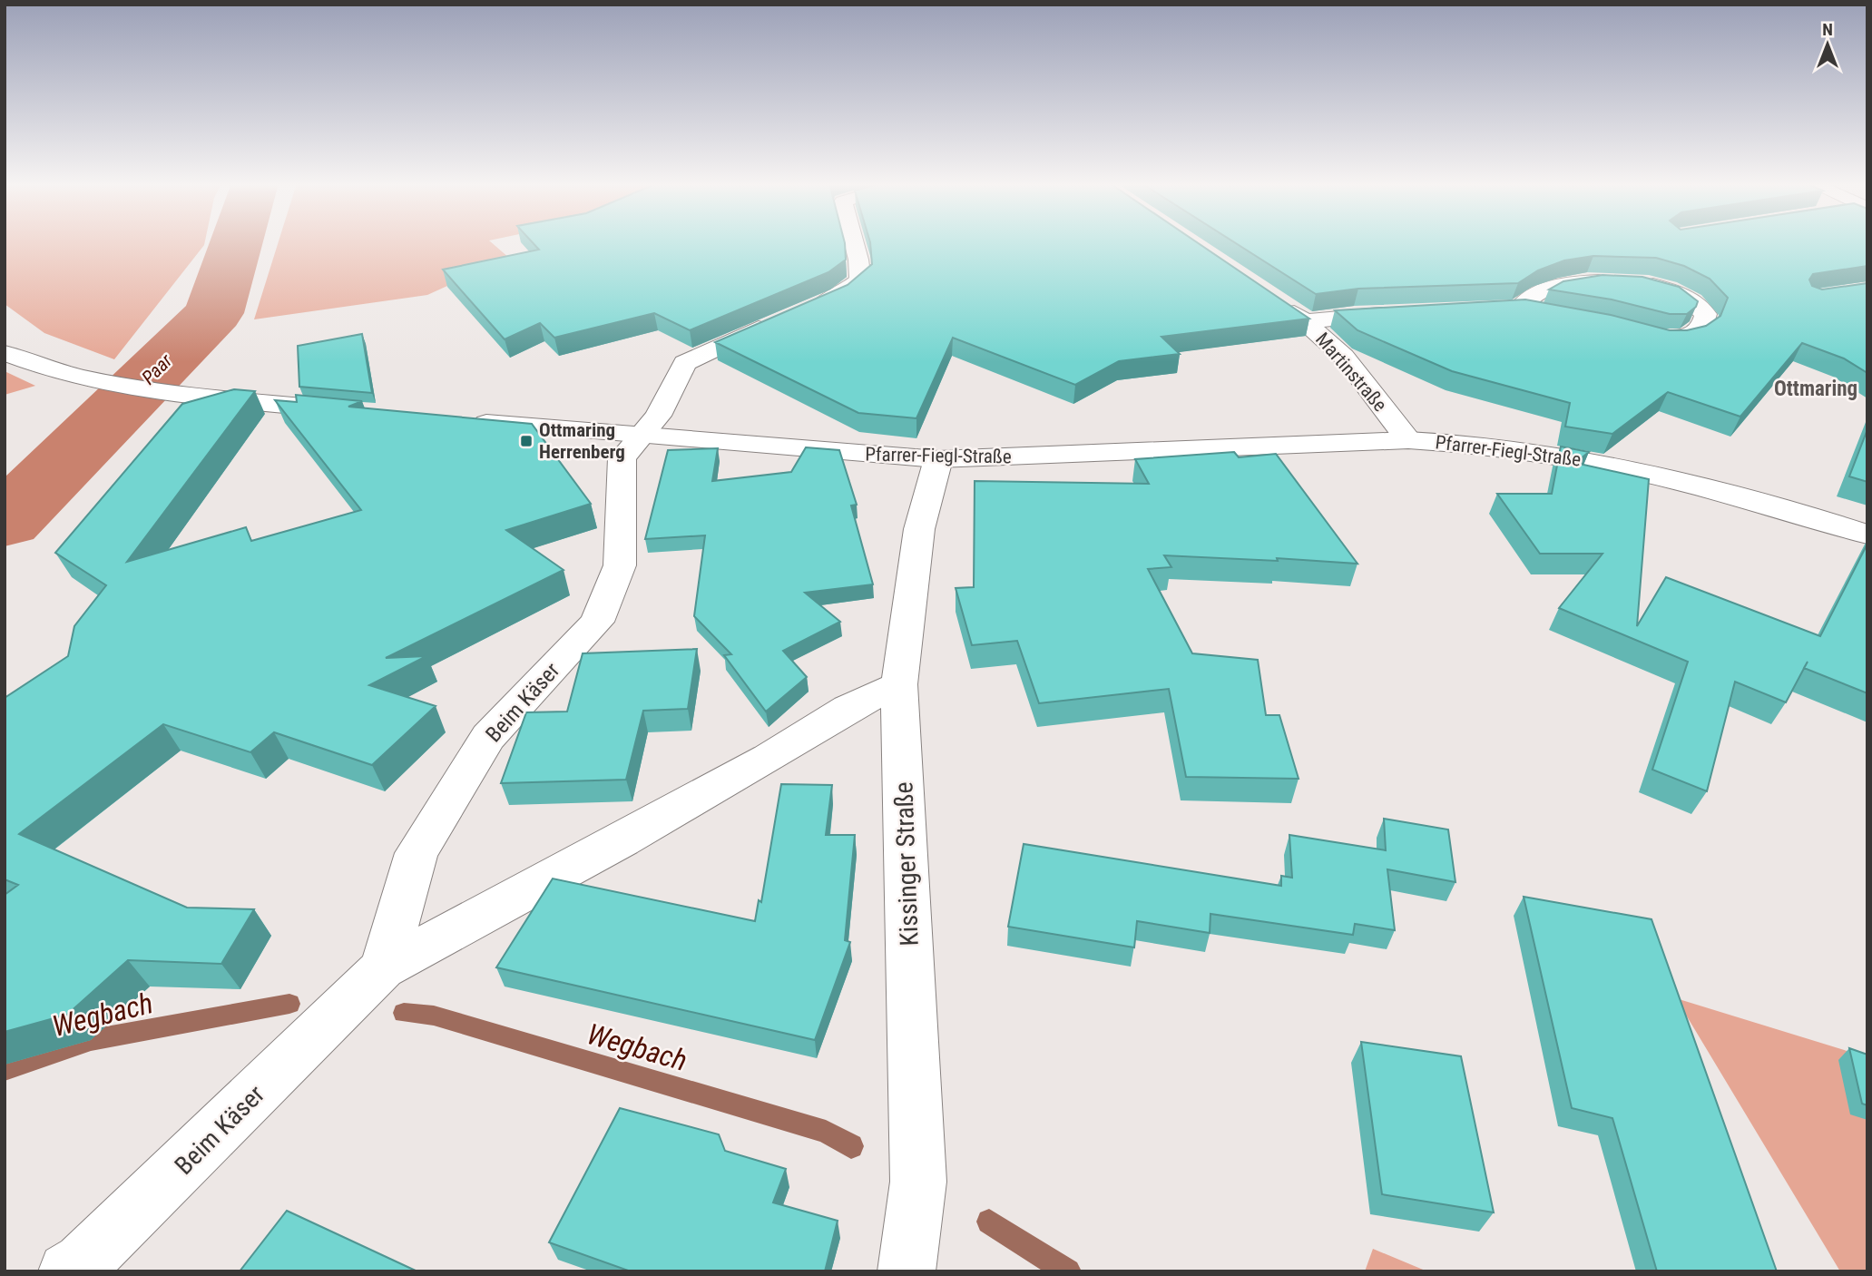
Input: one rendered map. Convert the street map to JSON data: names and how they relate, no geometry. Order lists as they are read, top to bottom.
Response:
{
  "streets": {
    "street": [
      "Martinstraße",
      "Pfarrer-Fiegl-Straße",
      "Beim Käser",
      "Kissinger Straße"
    ]
  },
  "crossings": [
    ["Martinstraße", "Pfarrer-Fiegl-Straße"],
    ["Pfarrer-Fiegl-Straße", "Beim Käser"],
    ["Pfarrer-Fiegl-Straße", "Kissinger Straße"],
    ["Beim Käser", "Kissinger Straße"]
  ],
  "districts": ["Ottmaring"],
  "water": ["Paar", "Wegbach"],
  "places": {
    "transit": ["Ottmaring Herrenberg"]
  },
  "north": "top"
}
